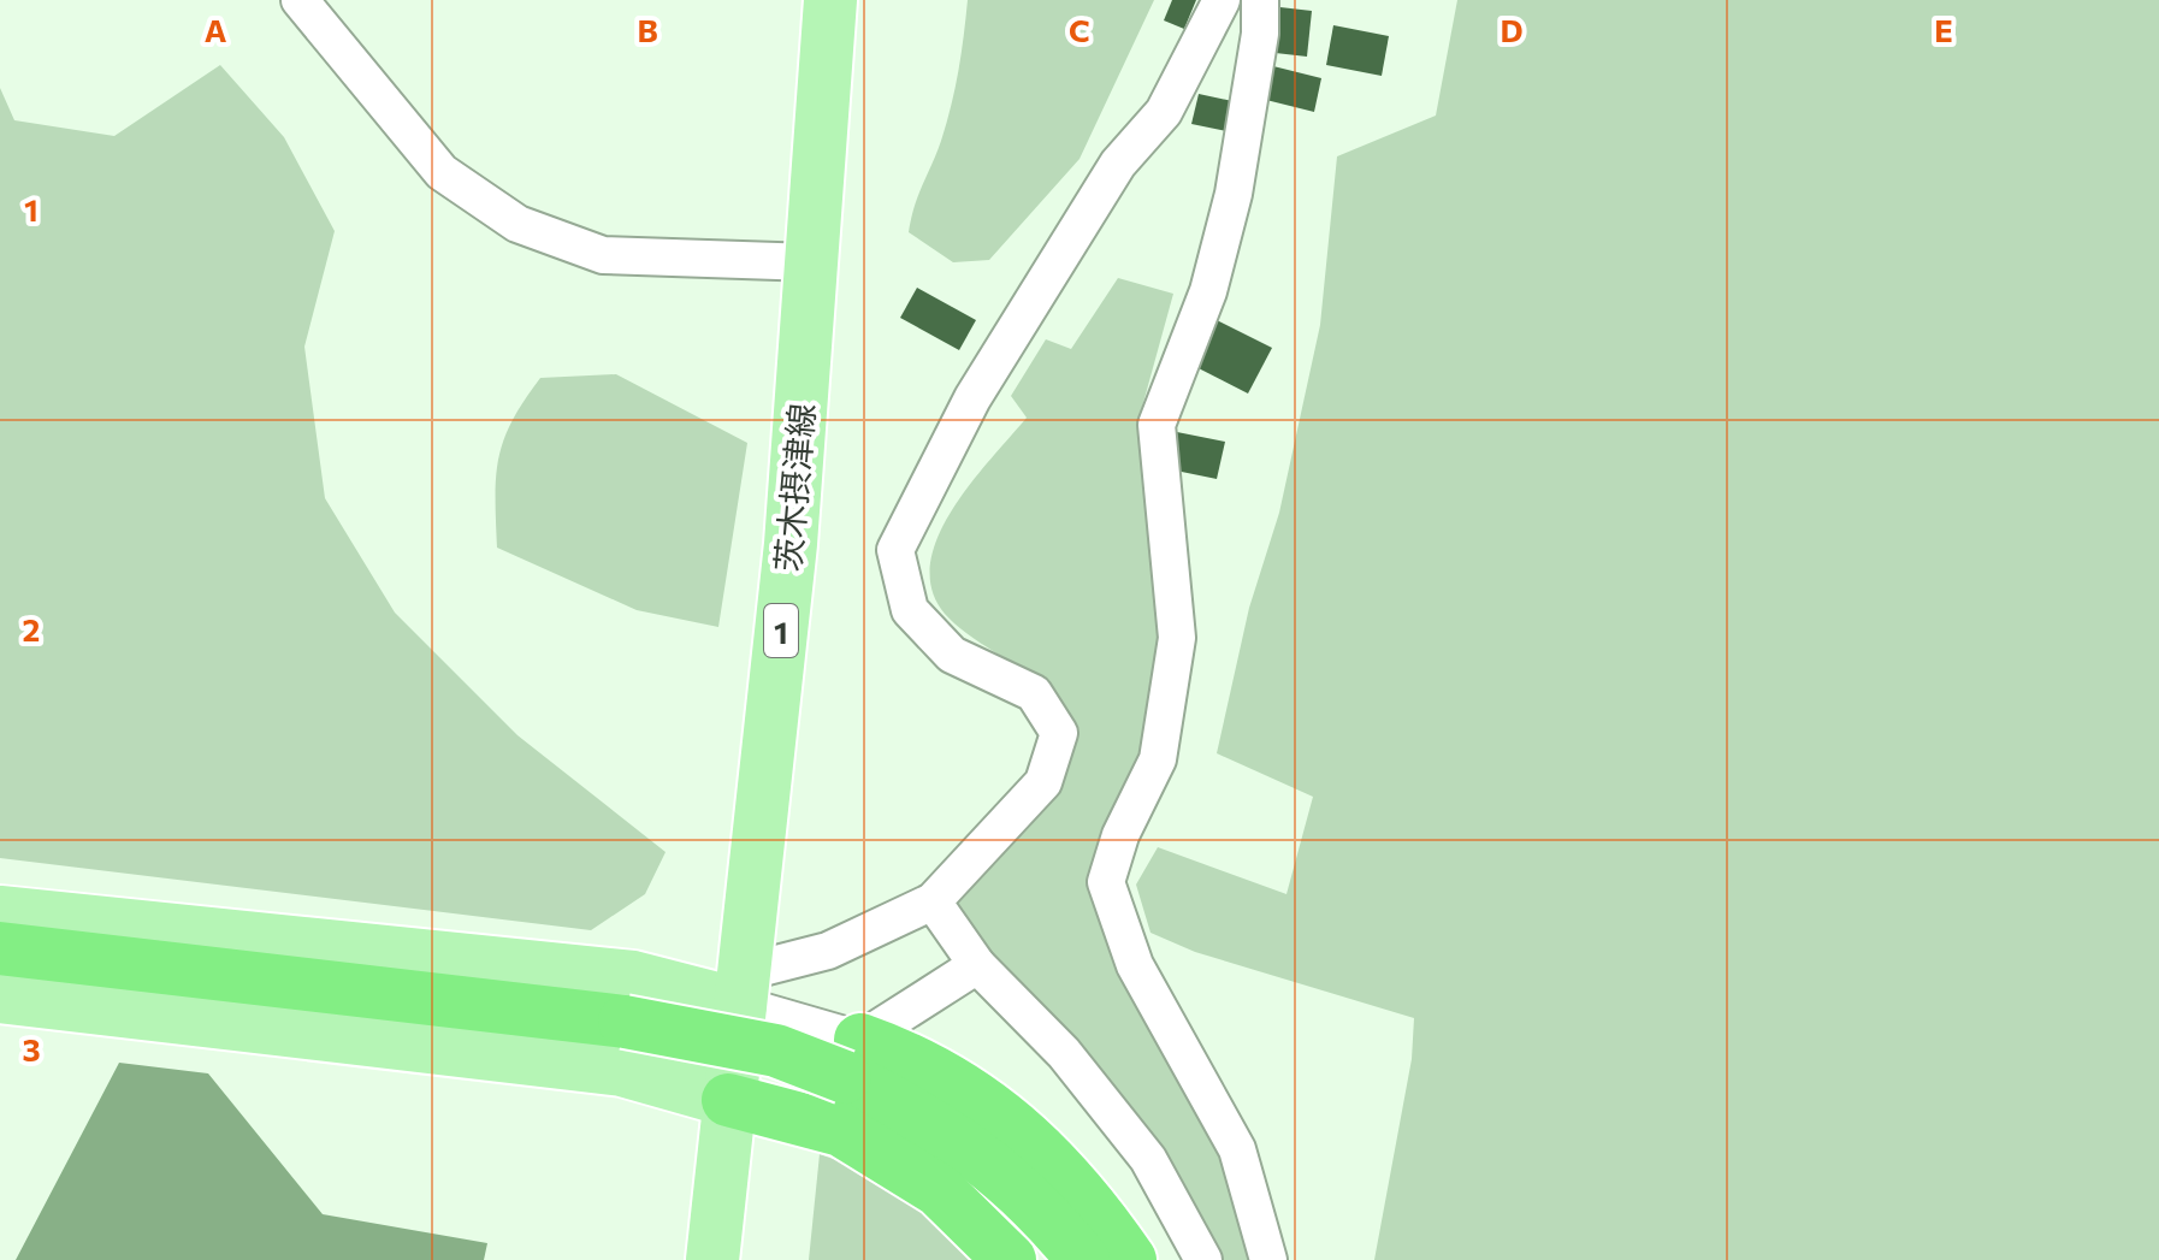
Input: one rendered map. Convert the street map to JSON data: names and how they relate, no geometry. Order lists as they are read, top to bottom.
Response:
{
  "streets": {
    "main road": ["茨木摂津線", "1"]
  },
  "grid": {
    "columns": [
      "A",
      "B",
      "C",
      "D",
      "E"
    ],
    "rows": ["1", "2", "3"]
  }
}
